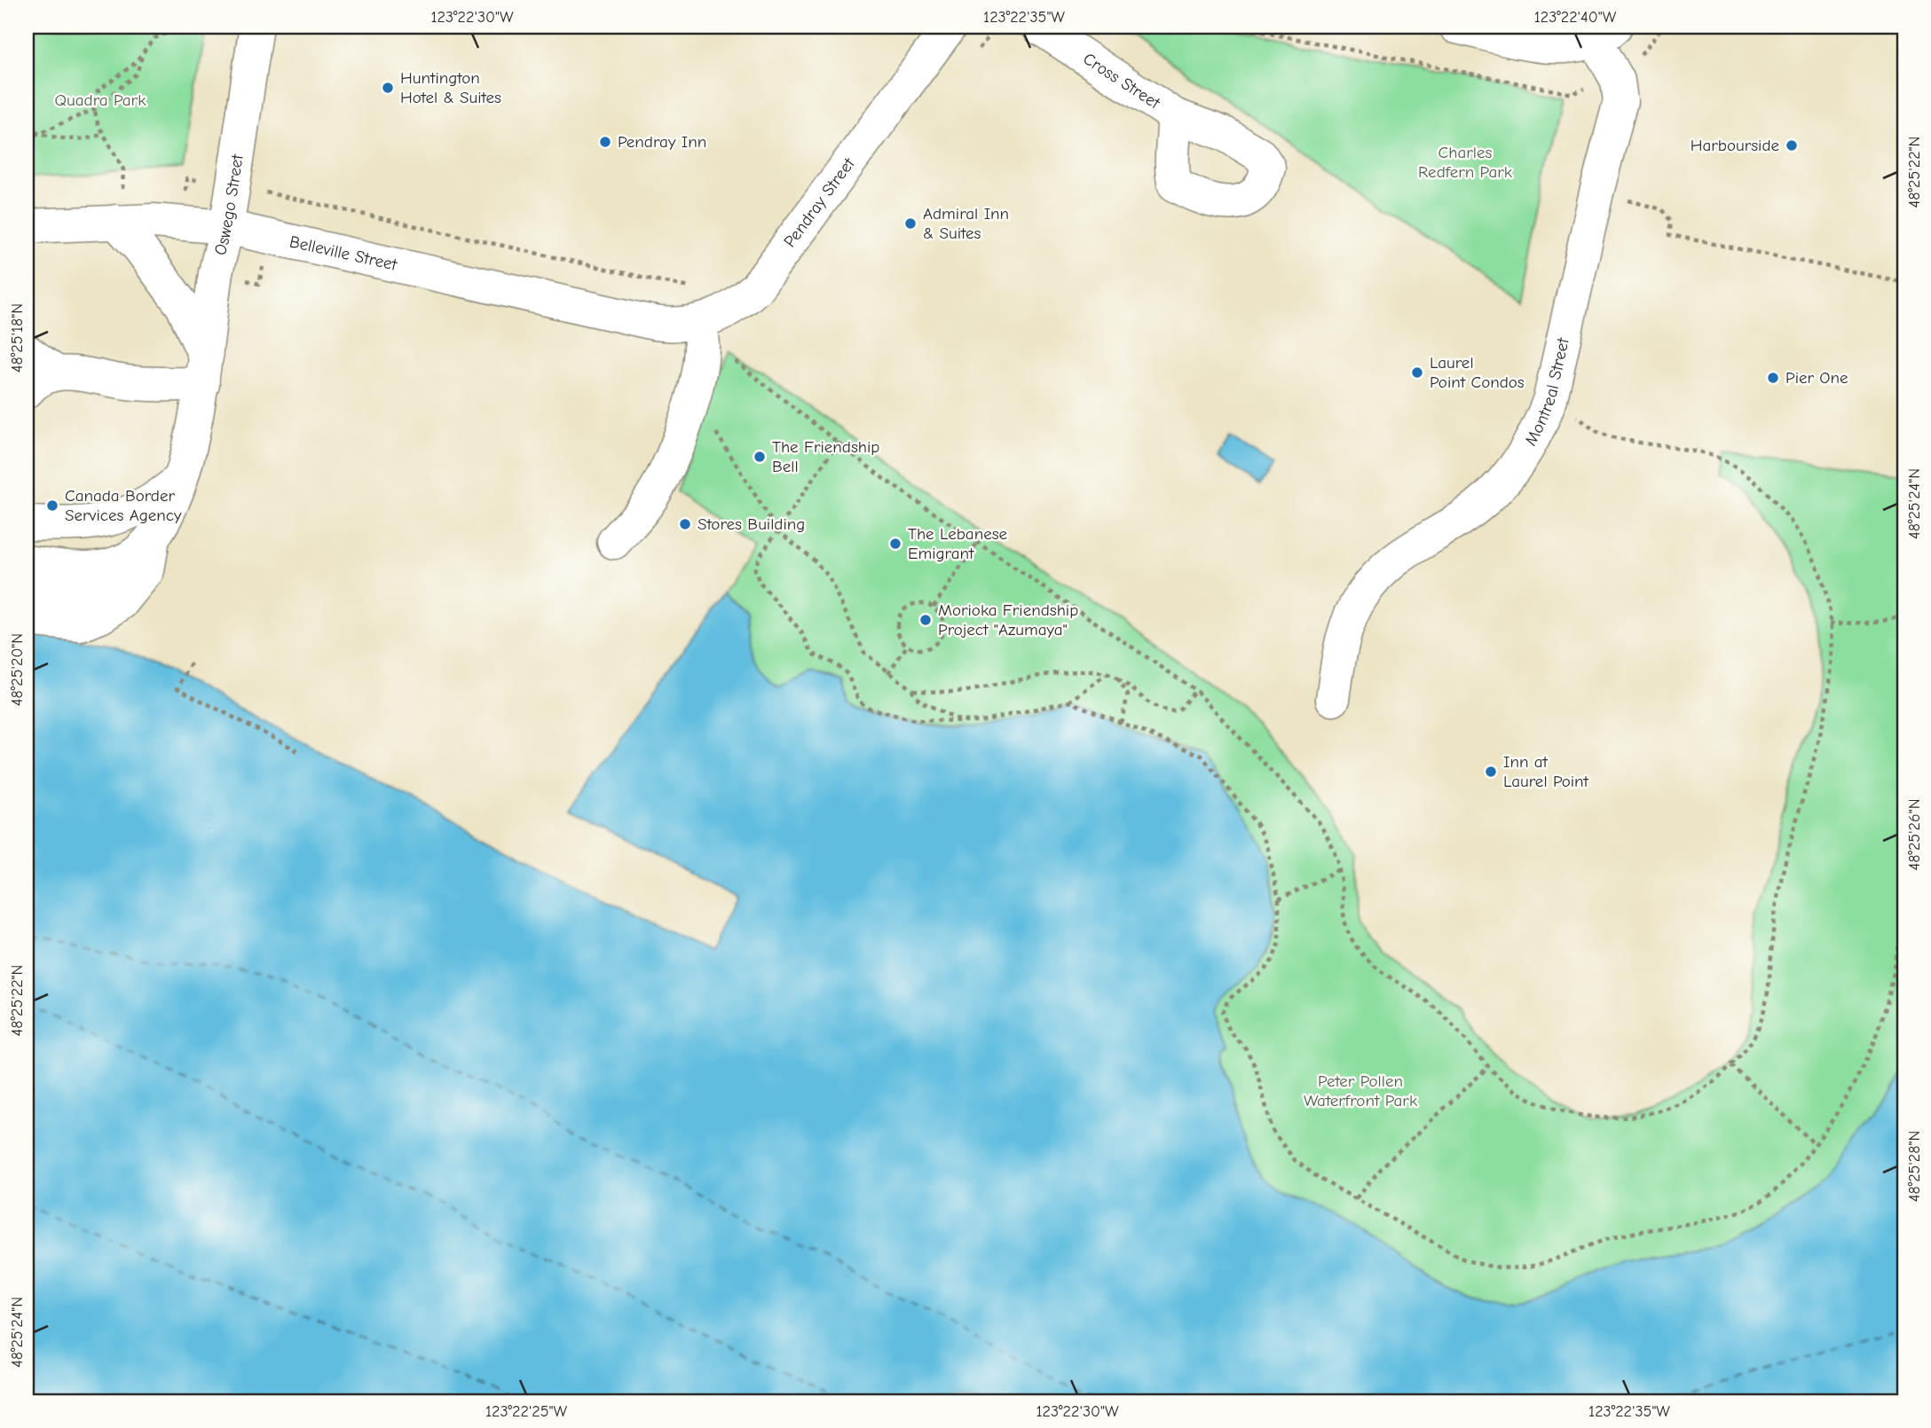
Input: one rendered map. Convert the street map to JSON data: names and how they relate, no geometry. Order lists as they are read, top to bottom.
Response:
{
  "streets": {
    "street": [
      "Cross Street",
      "Pendray Street",
      "Oswego Street",
      "Belleville Street",
      "Montreal Street"
    ]
  },
  "crossings": [
    ["Pendray Street", "Belleville Street"],
    ["Oswego Street", "Belleville Street"]
  ],
  "parks": ["Quadra Park", "Charles Redfern Park", "Peter Pollen Waterfront Park"],
  "places": [
    "Huntington Hotel & Suites",
    "Pendray Inn",
    "Harbourside",
    "Admiral Inn & Suites",
    "Laurel Point Condos",
    "Pier One",
    "The Friendship Bell",
    "Canada Border Services Agency",
    "Stores Building",
    "The Lebanese Emigrant",
    "Morioka Friendship Project \"Azumaya\"",
    "Inn at Laurel Point"
  ],
  "coordinates": [
    "123°22'30\"W",
    "123°22'35\"W",
    "123°22'40\"W",
    "48°25'22\"N",
    "48°25'18\"N",
    "48°25'24\"N",
    "48°25'20\"N",
    "48°25'26\"N",
    "48°25'28\"N",
    "123°22'25\"W"
  ]
}
